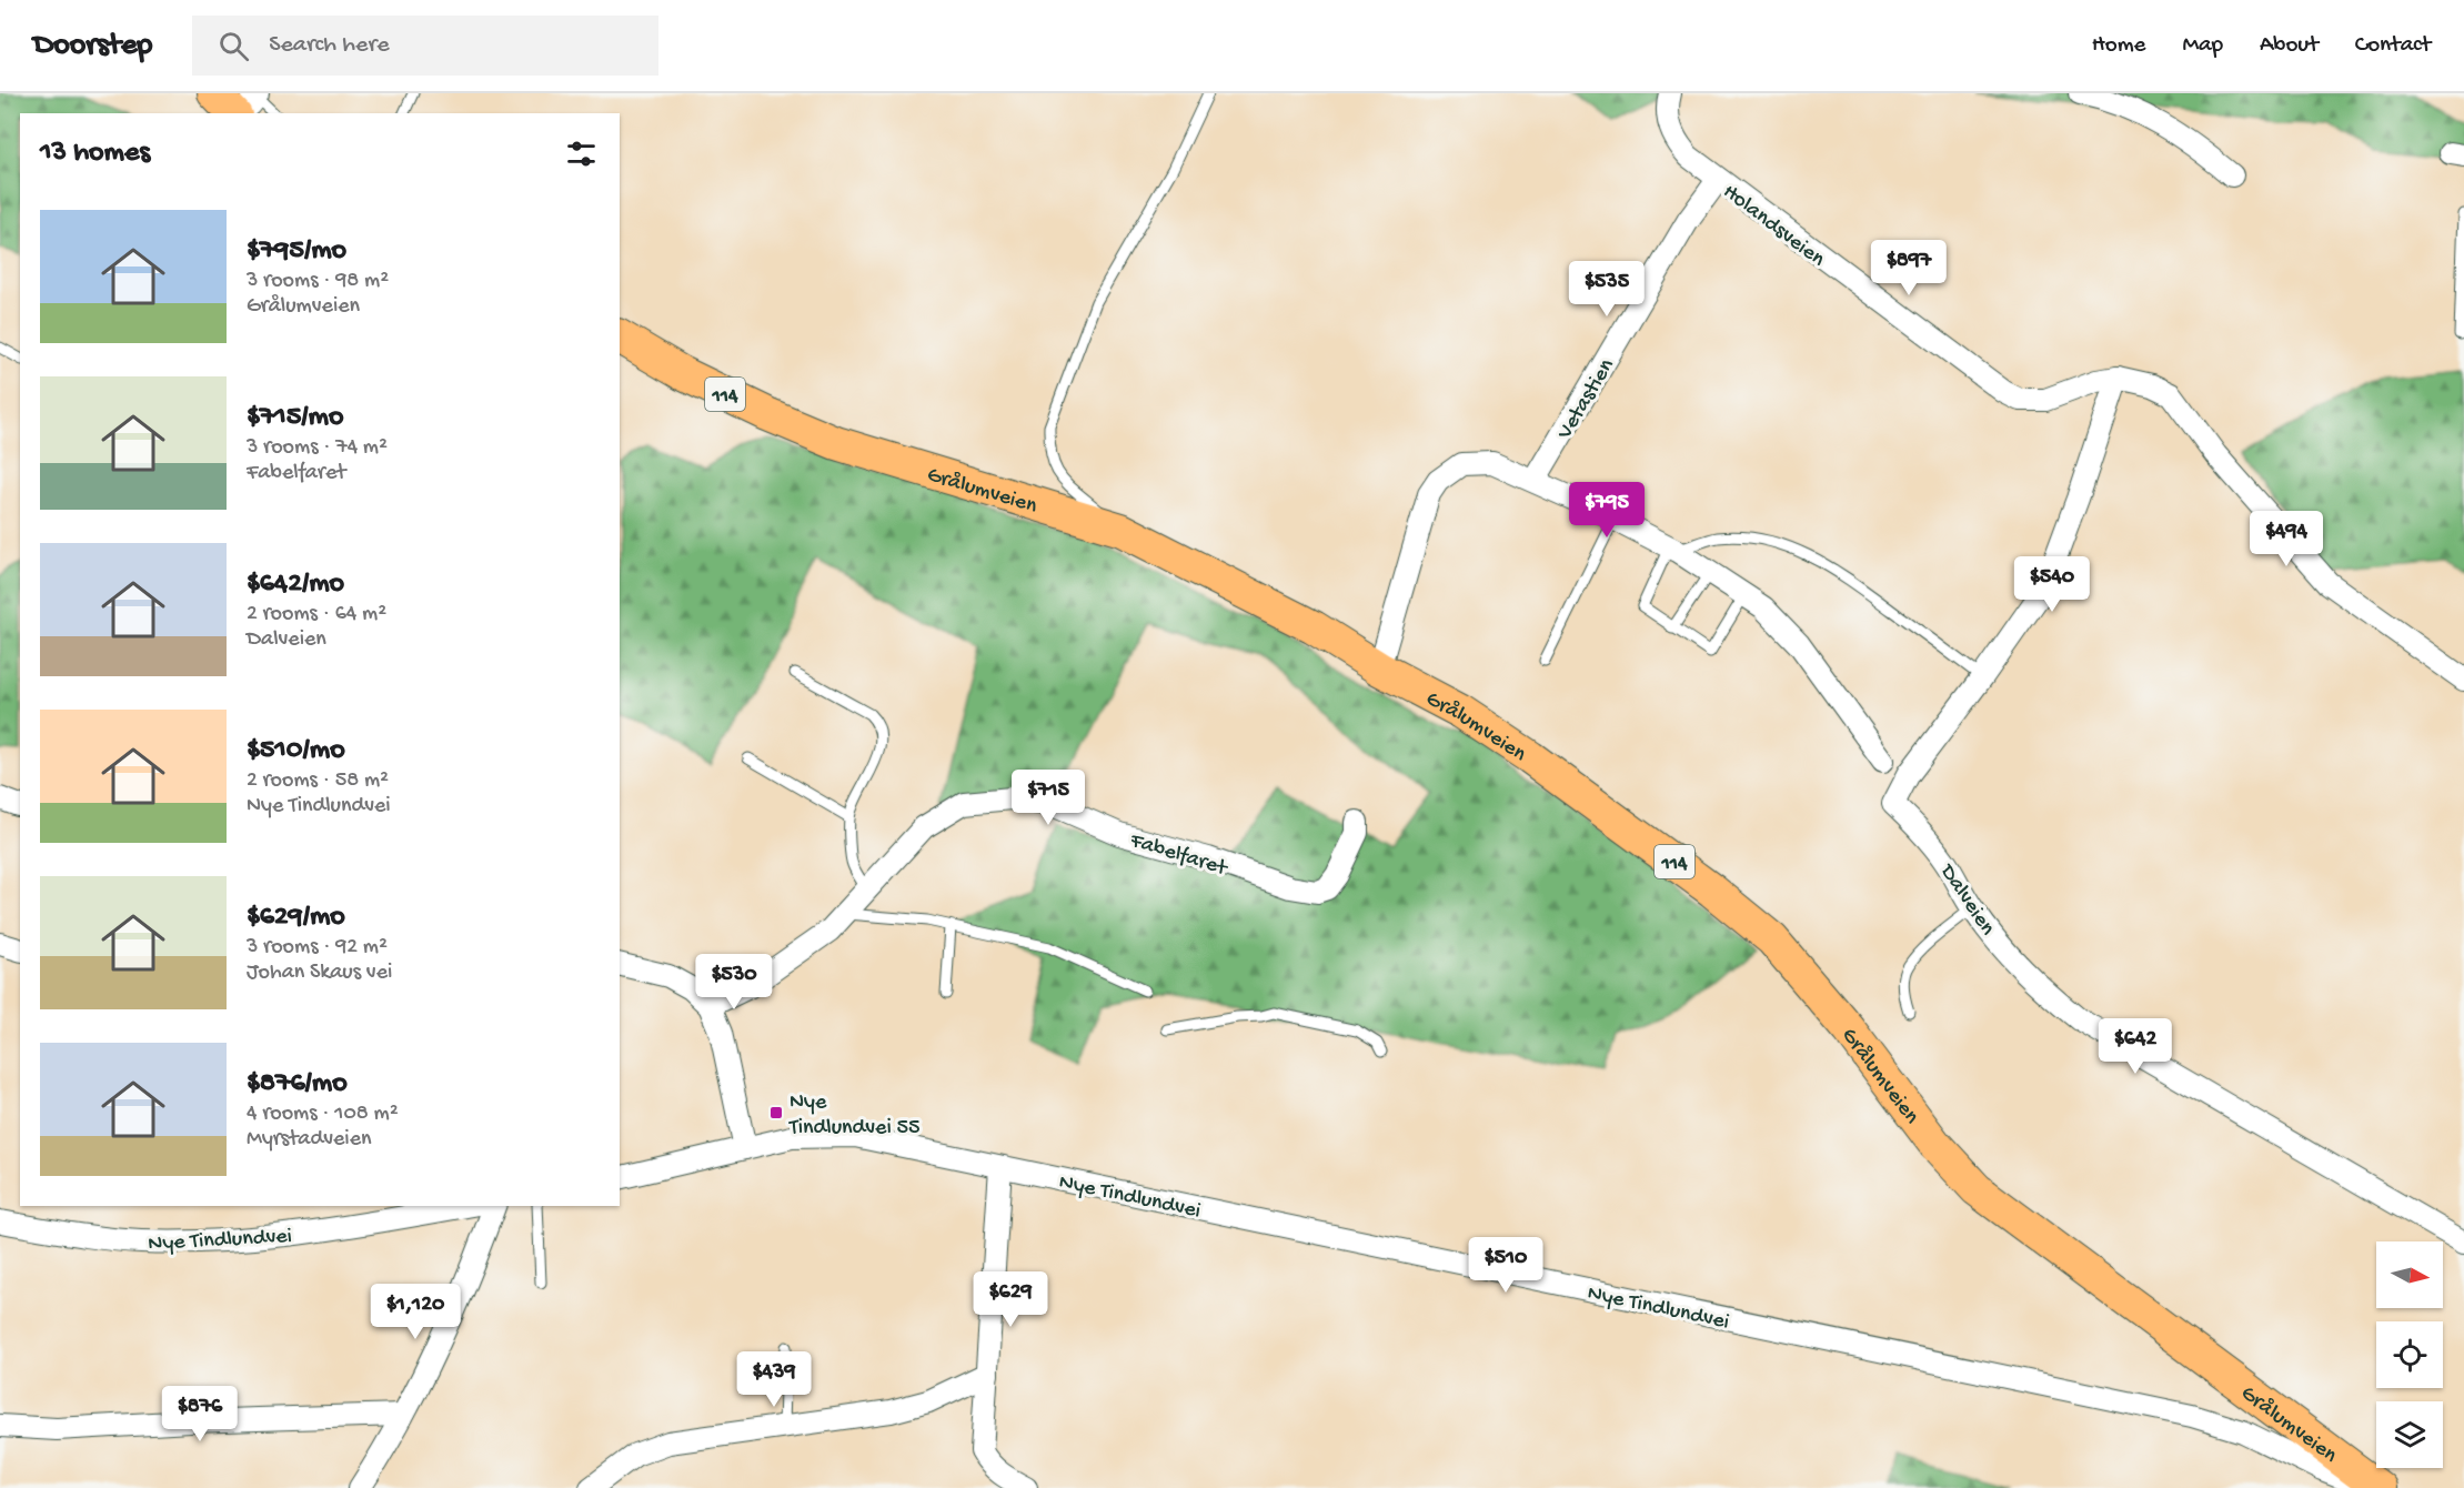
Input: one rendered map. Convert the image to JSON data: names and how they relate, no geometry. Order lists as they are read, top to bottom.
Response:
{
  "streets": {
    "main road": ["114", "Grålumveien"],
    "street": [
      "Holandsveien",
      "Vetastien",
      "Fabelfaret",
      "Dalveien",
      "Nye Tindlundvei"
    ]
  },
  "crossings": [
    ["Holandsveien", "Vetastien"],
    ["Holandsveien", "Dalveien"],
    ["Grålumveien", "Nye Tindlundvei"]
  ],
  "places": {
    "transit": ["Nye Tindlundvei 55"]
  },
  "north": "right",
  "page": {
    "header": "Doorstep",
    "search": "Search here",
    "nav": [
      "Home",
      "Map",
      "About",
      "Contact"
    ],
    "heading": "13 homes",
    "list": [
      {
        "name": "$795/mo",
        "note": "3 rooms · 98 m² · Grålumveien"
      },
      {
        "name": "$715/mo",
        "note": "3 rooms · 74 m² · Fabelfaret"
      },
      {
        "name": "$642/mo",
        "note": "2 rooms · 64 m² · Dalveien"
      },
      {
        "name": "$510/mo",
        "note": "2 rooms · 58 m² · Nye Tindlundvei"
      },
      {
        "name": "$629/mo",
        "note": "3 rooms · 92 m² · Johan Skaus vei"
      },
      {
        "name": "$876/mo",
        "note": "4 rooms · 108 m² · Myrstadveien"
      }
    ],
    "price": [
      "$897",
      "$535",
      "$795",
      "$494",
      "$540",
      "$715",
      "$530",
      "$642",
      "$510",
      "$629",
      "$1,120",
      "$439",
      "$876"
    ]
  }
}
